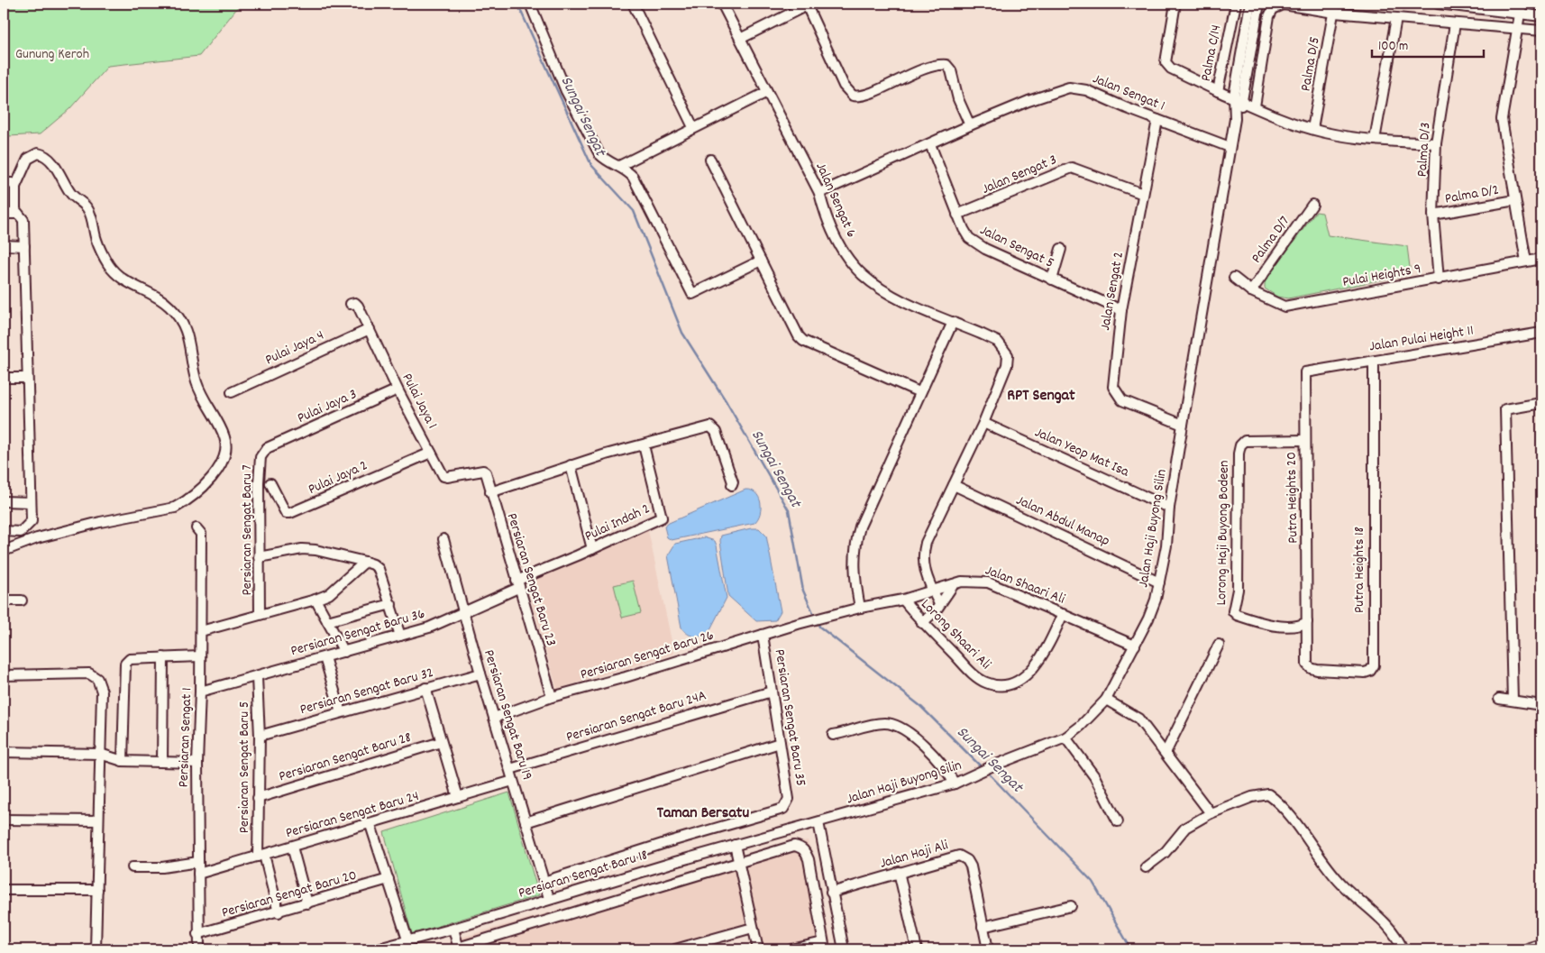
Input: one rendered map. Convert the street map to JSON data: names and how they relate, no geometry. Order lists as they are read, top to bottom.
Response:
{
  "streets": {
    "street": [
      "Palma C/14",
      "Palma D/5",
      "Jalan Sengat 1",
      "Palma D/3",
      "Jalan Sengat 3",
      "Palma D/2",
      "Jalan Sengat 6",
      "Palma D/7",
      "Jalan Sengat 5",
      "Pulai Heights 9",
      "Jalan Sengat 2",
      "Jalan Pulai Height 11",
      "Pulai Jaya 4",
      "Pulai Jaya 1",
      "Pulai Jaya 3",
      "Jalan Yeop Mat Isa",
      "Pulai Jaya 2",
      "Putra Heights 20",
      "Jalan Abdul Manap",
      "Pulai Indah 2",
      "Jalan Haji Buyong Silin",
      "Persiaran Sengat Baru 7",
      "Lorong Haji Buyong Bodeen",
      "Putra Heights 18",
      "Persiaran Sengat Baru 23",
      "Jalan Shaari Ali",
      "Persiaran Sengat Baru 36",
      "Lorong Shaari Ali",
      "Persiaran Sengat Baru 26",
      "Persiaran Sengat Baru 32",
      "Persiaran Sengat Baru 19",
      "Persiaran Sengat Baru 24A",
      "Persiaran Sengat Baru 35",
      "Persiaran Sengat 1",
      "Persiaran Sengat Baru 28",
      "Persiaran Sengat Baru 5",
      "Persiaran Sengat Baru 24",
      "Jalan Haji Ali",
      "Persiaran Sengat Baru 18",
      "Persiaran Sengat Baru 20"
    ]
  },
  "crossings": [
    ["Palma C/14", "Palma D/5"],
    ["Palma C/14", "Palma D/3"],
    ["Jalan Sengat 1", "Jalan Sengat 6"],
    ["Jalan Sengat 1", "Jalan Sengat 5"],
    ["Jalan Sengat 1", "Jalan Sengat 2"],
    ["Jalan Sengat 1", "Jalan Haji Buyong Silin"],
    ["Palma D/3", "Palma D/2"],
    ["Palma D/3", "Pulai Heights 9"],
    ["Jalan Sengat 3", "Jalan Sengat 5"],
    ["Jalan Sengat 3", "Jalan Sengat 2"],
    ["Jalan Sengat 6", "Jalan Yeop Mat Isa"],
    ["Palma D/7", "Pulai Heights 9"],
    ["Jalan Sengat 5", "Jalan Sengat 2"],
    ["Jalan Sengat 2", "Jalan Haji Buyong Silin"],
    ["Jalan Pulai Height 11", "Putra Heights 20"],
    ["Jalan Pulai Height 11", "Putra Heights 18"],
    ["Pulai Jaya 4", "Pulai Jaya 1"],
    ["Pulai Jaya 1", "Pulai Jaya 3"],
    ["Pulai Jaya 1", "Pulai Jaya 2"],
    ["Pulai Jaya 1", "Persiaran Sengat Baru 23"],
    ["Pulai Jaya 3", "Persiaran Sengat Baru 7"],
    ["Jalan Yeop Mat Isa", "Jalan Haji Buyong Silin"],
    ["Putra Heights 20", "Lorong Haji Buyong Bodeen"],
    ["Putra Heights 20", "Putra Heights 18"],
    ["Jalan Abdul Manap", "Jalan Haji Buyong Silin"],
    ["Pulai Indah 2", "Persiaran Sengat Baru 23"],
    ["Pulai Indah 2", "Persiaran Sengat Baru 36"],
    ["Jalan Haji Buyong Silin", "Jalan Shaari Ali"],
    ["Jalan Haji Buyong Silin", "Persiaran Sengat Baru 18"],
    ["Lorong Haji Buyong Bodeen", "Putra Heights 18"],
    ["Persiaran Sengat Baru 23", "Persiaran Sengat Baru 36"],
    ["Persiaran Sengat Baru 23", "Persiaran Sengat Baru 26"],
    ["Jalan Shaari Ali", "Lorong Shaari Ali"],
    ["Jalan Shaari Ali", "Persiaran Sengat Baru 26"],
    ["Persiaran Sengat Baru 36", "Persiaran Sengat Baru 19"],
    ["Persiaran Sengat Baru 36", "Persiaran Sengat 1"],
    ["Persiaran Sengat Baru 36", "Persiaran Sengat Baru 5"],
    ["Persiaran Sengat Baru 26", "Persiaran Sengat Baru 19"],
    ["Persiaran Sengat Baru 26", "Persiaran Sengat Baru 35"],
    ["Persiaran Sengat Baru 32", "Persiaran Sengat Baru 19"],
    ["Persiaran Sengat Baru 32", "Persiaran Sengat Baru 5"],
    ["Persiaran Sengat Baru 19", "Persiaran Sengat Baru 24A"],
    ["Persiaran Sengat Baru 19", "Persiaran Sengat Baru 35"],
    ["Persiaran Sengat Baru 19", "Persiaran Sengat Baru 24"],
    ["Persiaran Sengat Baru 19", "Persiaran Sengat Baru 18"],
    ["Persiaran Sengat Baru 24A", "Persiaran Sengat Baru 35"],
    ["Persiaran Sengat 1", "Persiaran Sengat Baru 24"],
    ["Persiaran Sengat 1", "Persiaran Sengat Baru 20"],
    ["Persiaran Sengat Baru 28", "Persiaran Sengat Baru 5"],
    ["Persiaran Sengat Baru 5", "Persiaran Sengat Baru 24"],
    ["Persiaran Sengat Baru 5", "Persiaran Sengat Baru 20"]
  ],
  "districts": ["RPT Sengat", "Taman Bersatu"],
  "water": ["Sungai Sengat"],
  "parks": ["Gunung Keroh"],
  "scale_bar": "100 m"
}
